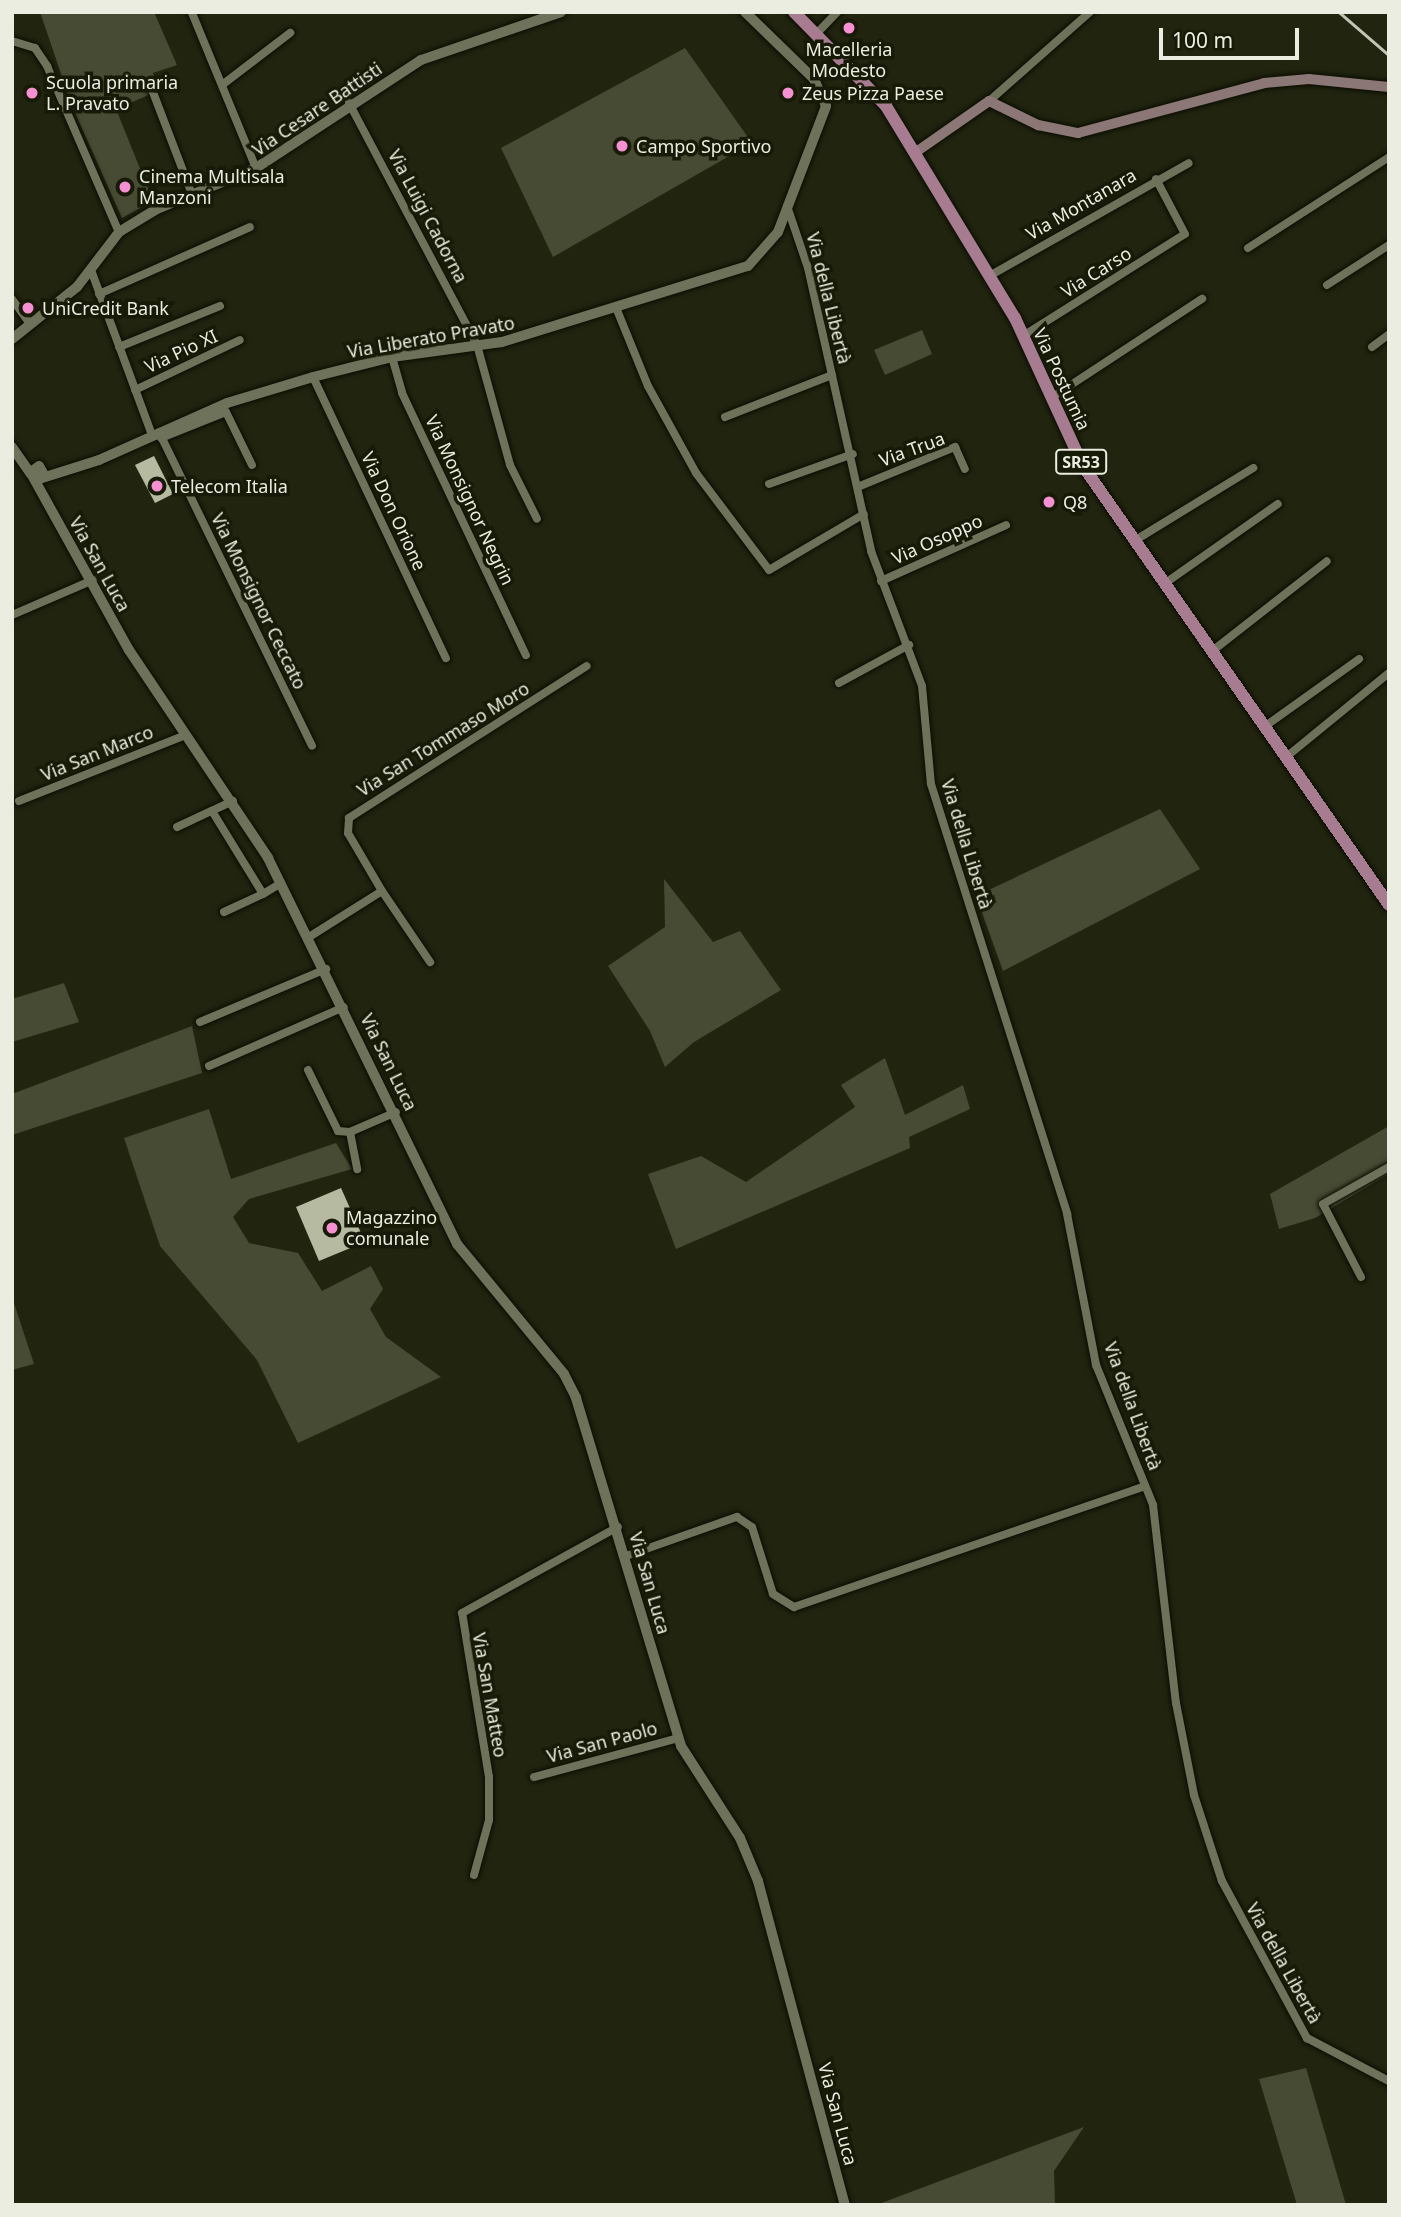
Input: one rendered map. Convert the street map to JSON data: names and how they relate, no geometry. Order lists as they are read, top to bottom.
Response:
{
  "streets": {
    "main road": ["Via Postumia", "SR53"],
    "street": [
      "Via Cesare Battisti",
      "Via Montanara",
      "Via Luigi Cadorna",
      "Via Carso",
      "Via della Libertà",
      "Via Liberato Pravato",
      "Via Pio XI",
      "Via Trua",
      "Via Monsignor Negrin",
      "Via Don Orione",
      "Via Osoppo",
      "Via San Luca",
      "Via Monsignor Ceccato",
      "Via San Tommaso Moro",
      "Via San Marco",
      "Via San Matteo",
      "Via San Paolo"
    ]
  },
  "crossings": [
    ["Via Cesare Battisti", "Via Luigi Cadorna"],
    ["Via Cesare Battisti", "Via Monsignor Ceccato"],
    ["Via Montanara", "Via Carso"],
    ["Via Montanara", "Via Postumia"],
    ["Via Luigi Cadorna", "Via Liberato Pravato"],
    ["Via Carso", "Via Postumia"],
    ["Via della Libertà", "Via Liberato Pravato"],
    ["Via della Libertà", "Via Trua"],
    ["Via della Libertà", "Via Osoppo"],
    ["Via della Libertà", "Via San Luca"],
    ["Via Liberato Pravato", "Via Monsignor Negrin"],
    ["Via Liberato Pravato", "Via Don Orione"],
    ["Via Liberato Pravato", "Via San Luca"],
    ["Via Liberato Pravato", "Via Monsignor Ceccato"],
    ["Via Pio XI", "Via Monsignor Ceccato"],
    ["Via San Luca", "Via San Marco"],
    ["Via San Luca", "Via San Matteo"],
    ["Via San Luca", "Via San Paolo"]
  ],
  "places": [
    "Macelleria Modesto",
    "Scuola primaria L. Pravato",
    "Zeus Pizza Paese",
    "Campo Sportivo",
    "Cinema Multisala Manzoni",
    "UniCredit Bank",
    "Telecom Italia",
    "Q8",
    "Magazzino comunale"
  ],
  "scale_bar": "100 m"
}
